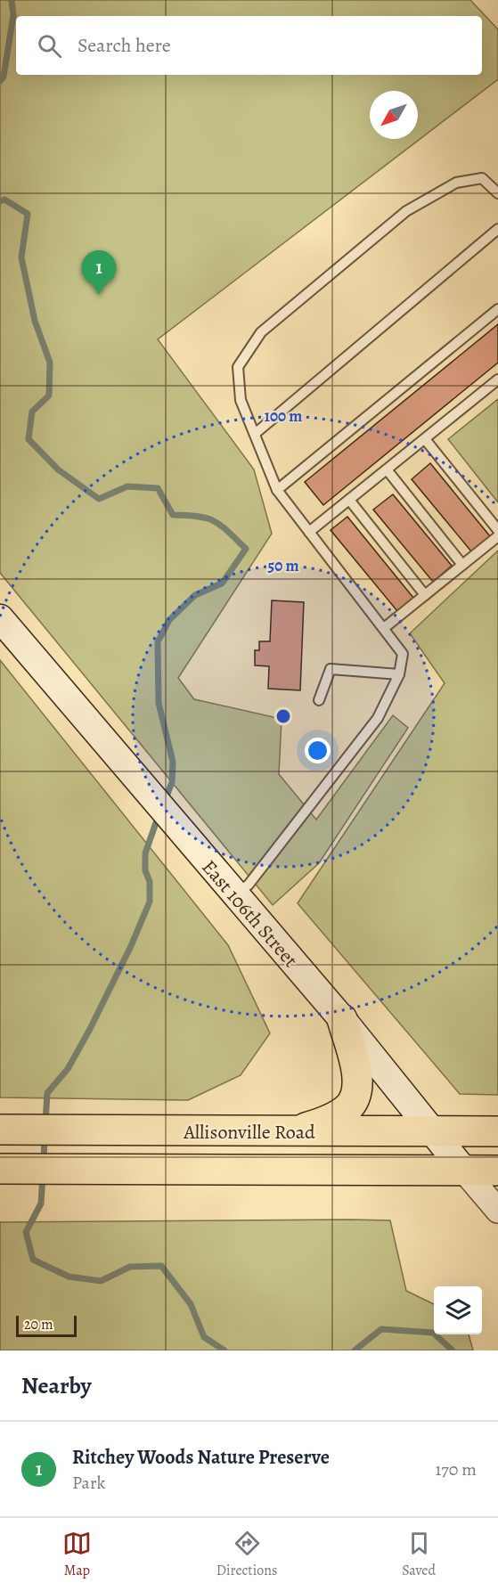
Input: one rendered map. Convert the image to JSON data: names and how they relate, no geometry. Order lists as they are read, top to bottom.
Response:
{
  "streets": {
    "main road": ["East 106th Street", "Allisonville Road"]
  },
  "crossings": [
    ["East 106th Street", "Allisonville Road"]
  ],
  "scale_bar": "20 m",
  "north": "bottom left",
  "page": {
    "search": "Search here",
    "pins": "1",
    "scale": "20 m",
    "heading": "Nearby",
    "list": [
      {
        "mark": "1",
        "name": "Ritchey Woods Nature Preserve",
        "note": "Park",
        "value": "170 m"
      }
    ],
    "nav": ["Map", "Directions", "Saved"]
  },
  "rings": ["100 m", "50 m"]
}
